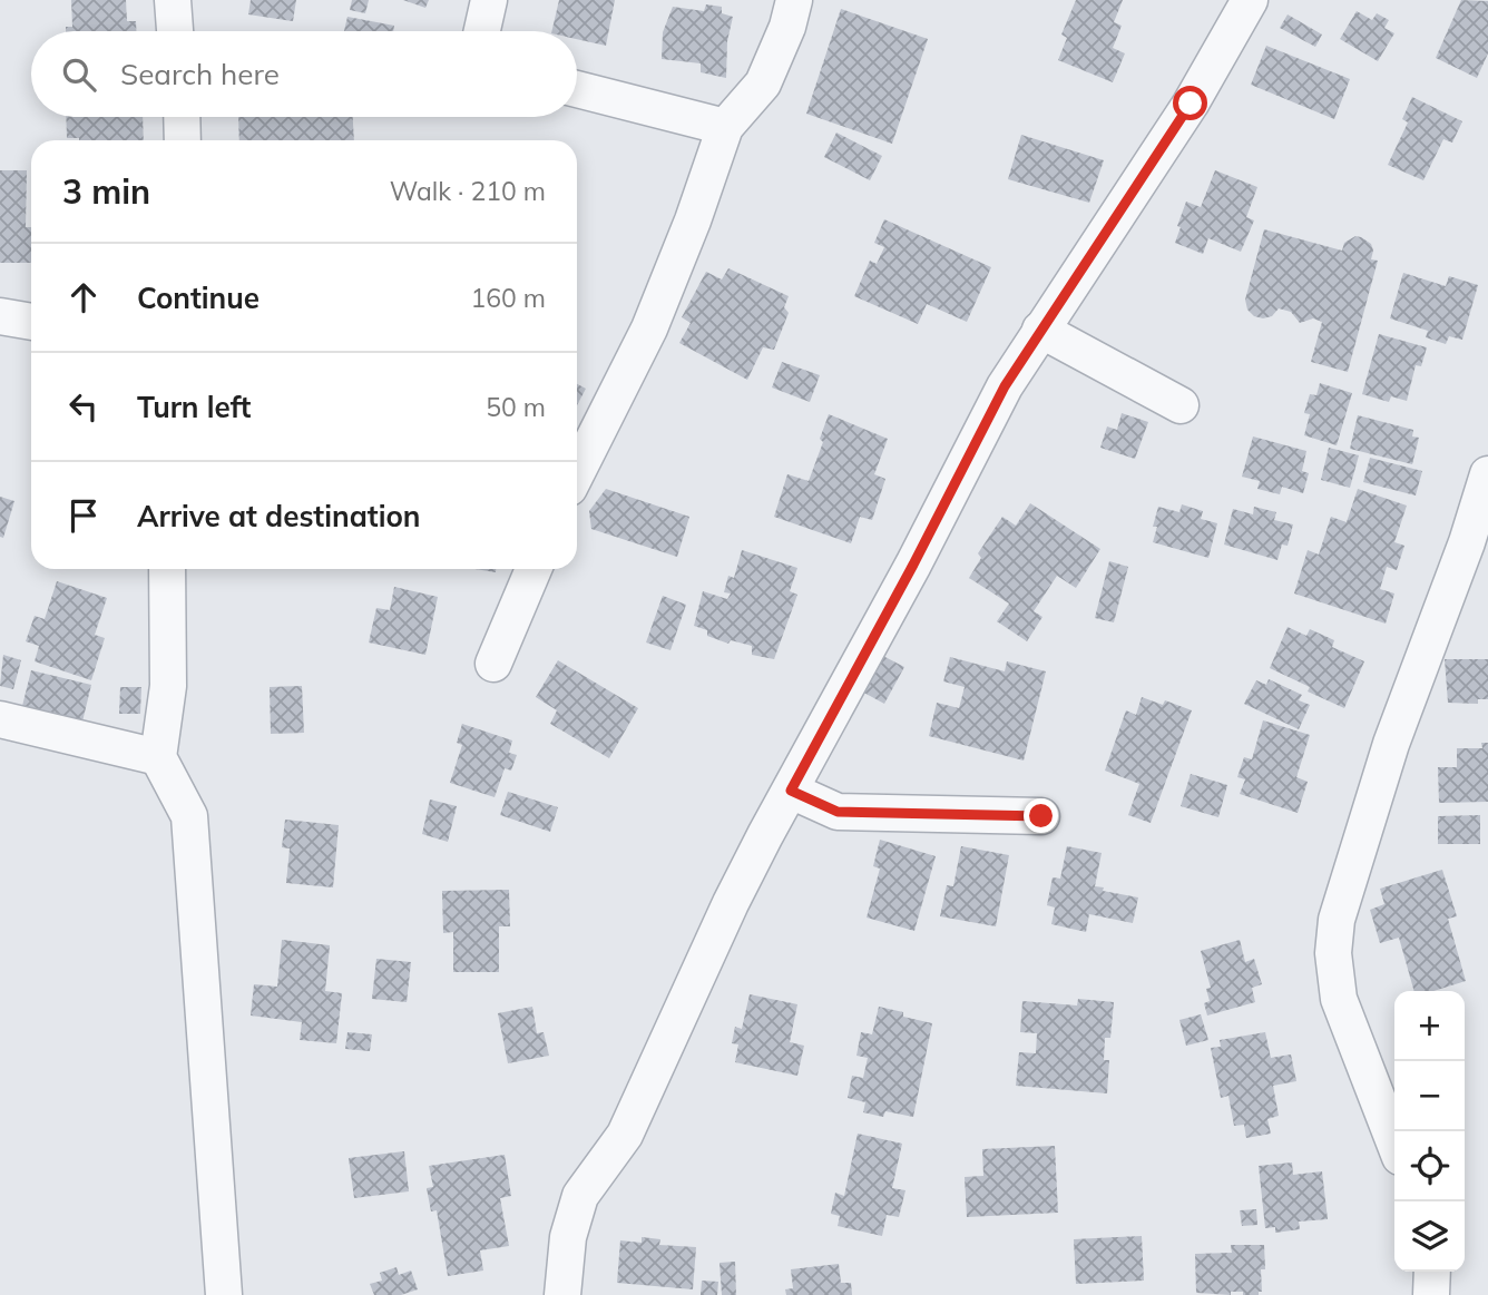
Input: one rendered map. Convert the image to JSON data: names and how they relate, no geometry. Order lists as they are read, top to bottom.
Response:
{
  "page": {
    "search": "Search here",
    "heading": ["3 min", "Walk · 210 m"],
    "list": [
      ["Continue", "160 m"],
      ["Turn left", "50 m"],
      "Arrive at destination"
    ],
    "map_buttons": ["+", "−"]
  }
}
